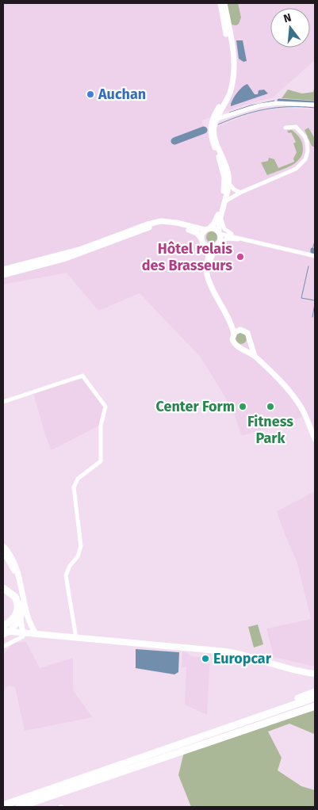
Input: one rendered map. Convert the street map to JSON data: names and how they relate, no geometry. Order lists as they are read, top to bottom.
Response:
{
  "places": [
    "Auchan",
    "Hôtel relais des Brasseurs",
    "Center Form",
    "Fitness Park",
    "Europcar"
  ],
  "north": "top"
}
